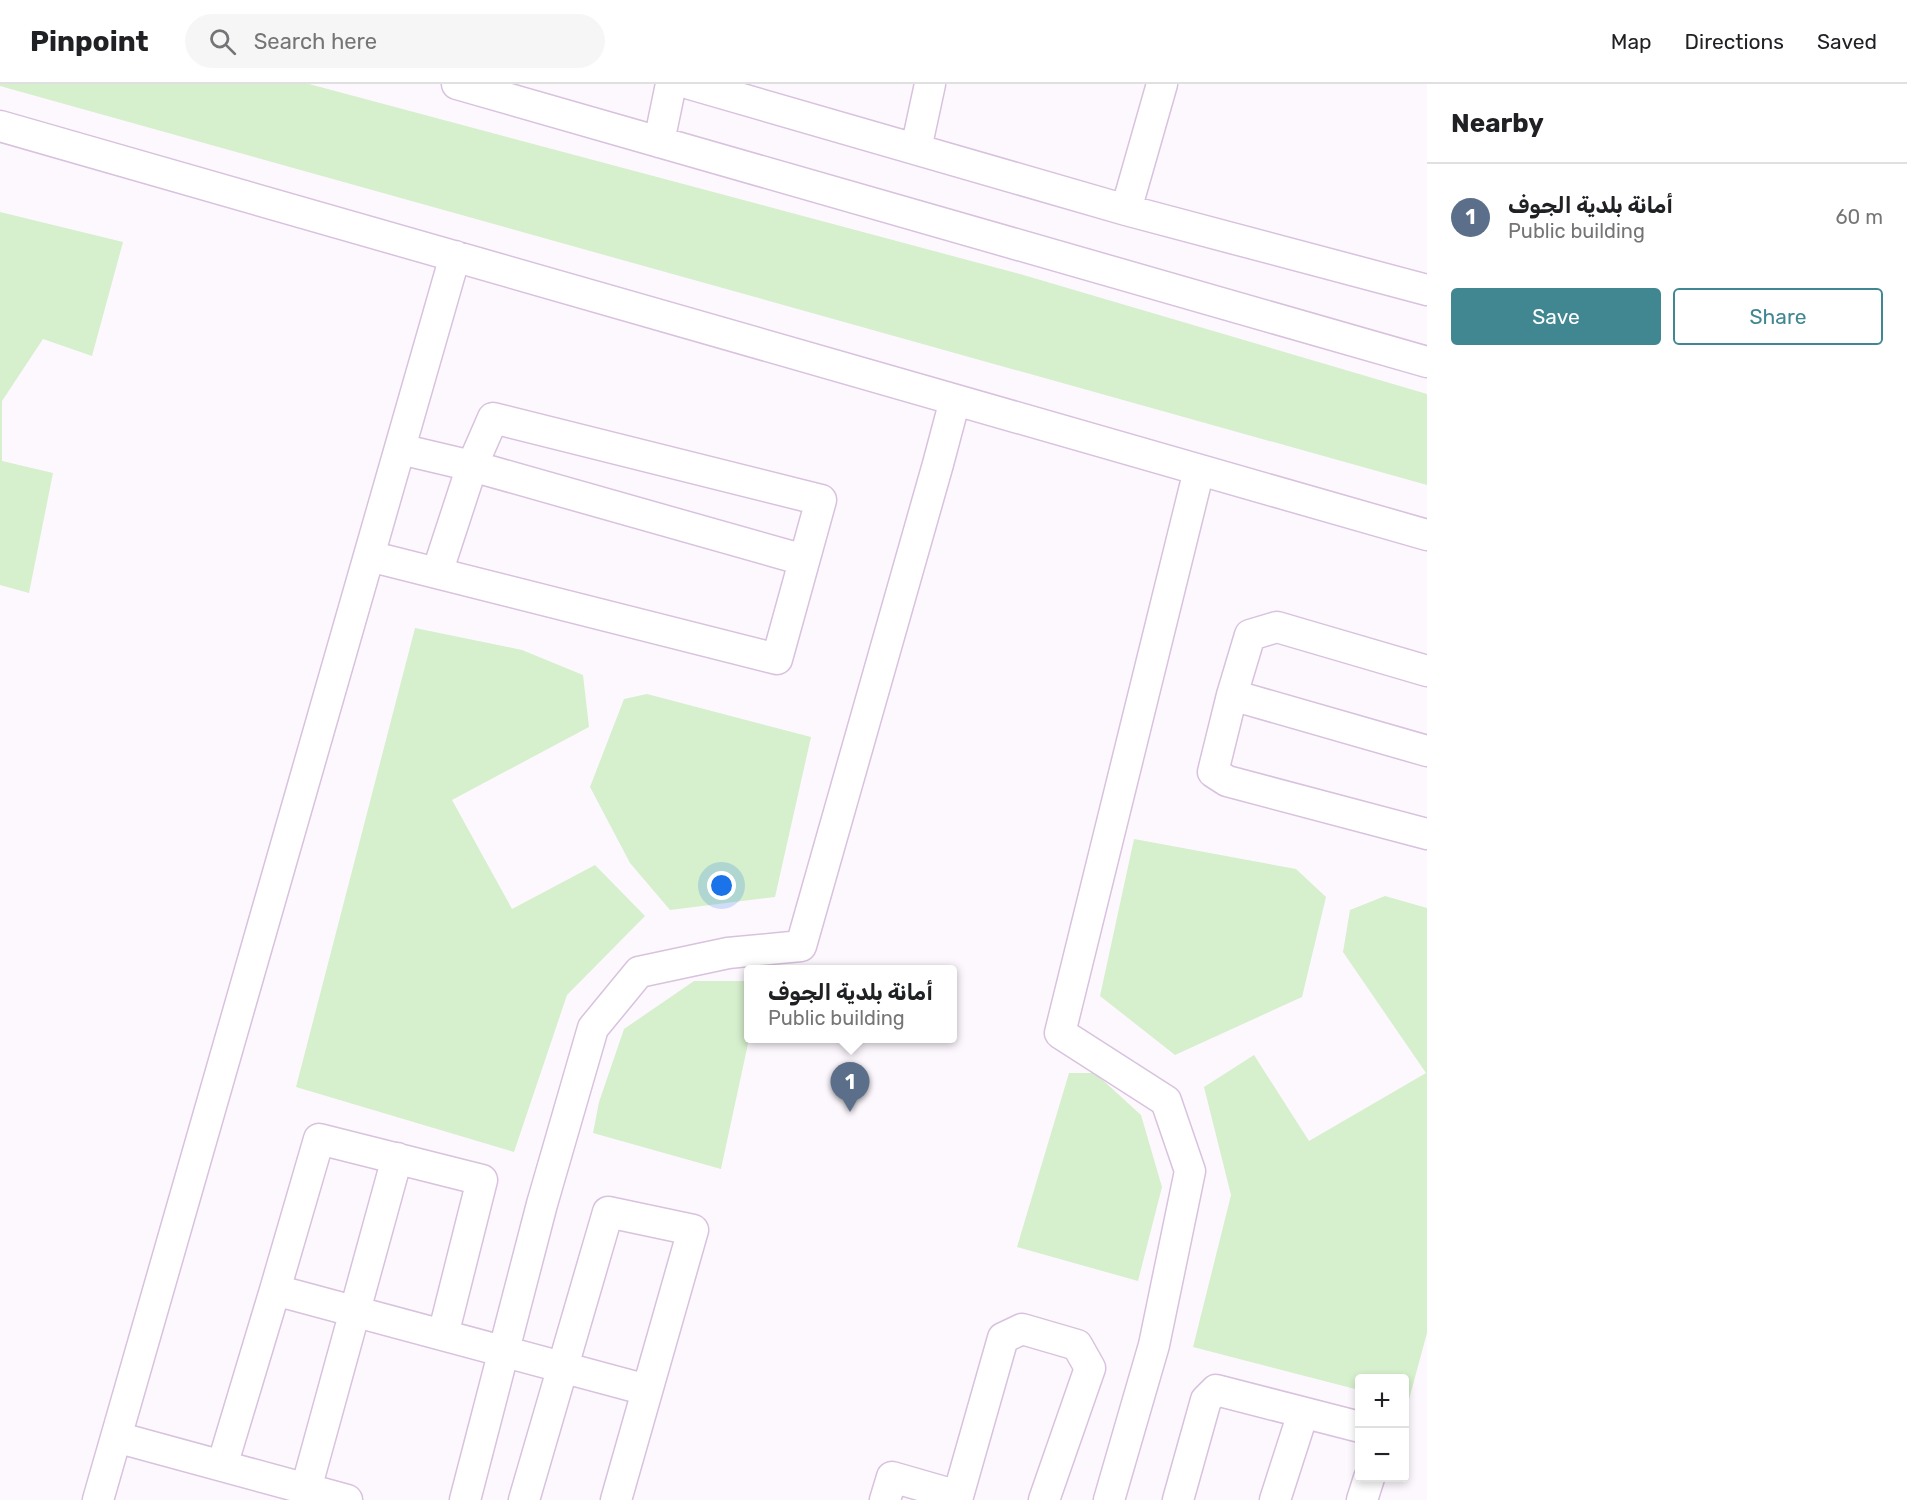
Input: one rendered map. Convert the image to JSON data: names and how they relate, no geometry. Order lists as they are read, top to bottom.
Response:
{
  "page": {
    "header": "Pinpoint",
    "search": "Search here",
    "nav": ["Map", "Directions", "Saved"],
    "heading": "Nearby",
    "list": [
      {
        "mark": "1",
        "name": "أمانة بلدية الجوف",
        "note": "Public building",
        "value": "60 m"
      }
    ],
    "buttons": ["Save", "Share"],
    "popup": ["أمانة بلدية الجوف", "Public building"],
    "pins": "1",
    "map_buttons": ["+", "−"]
  }
}
